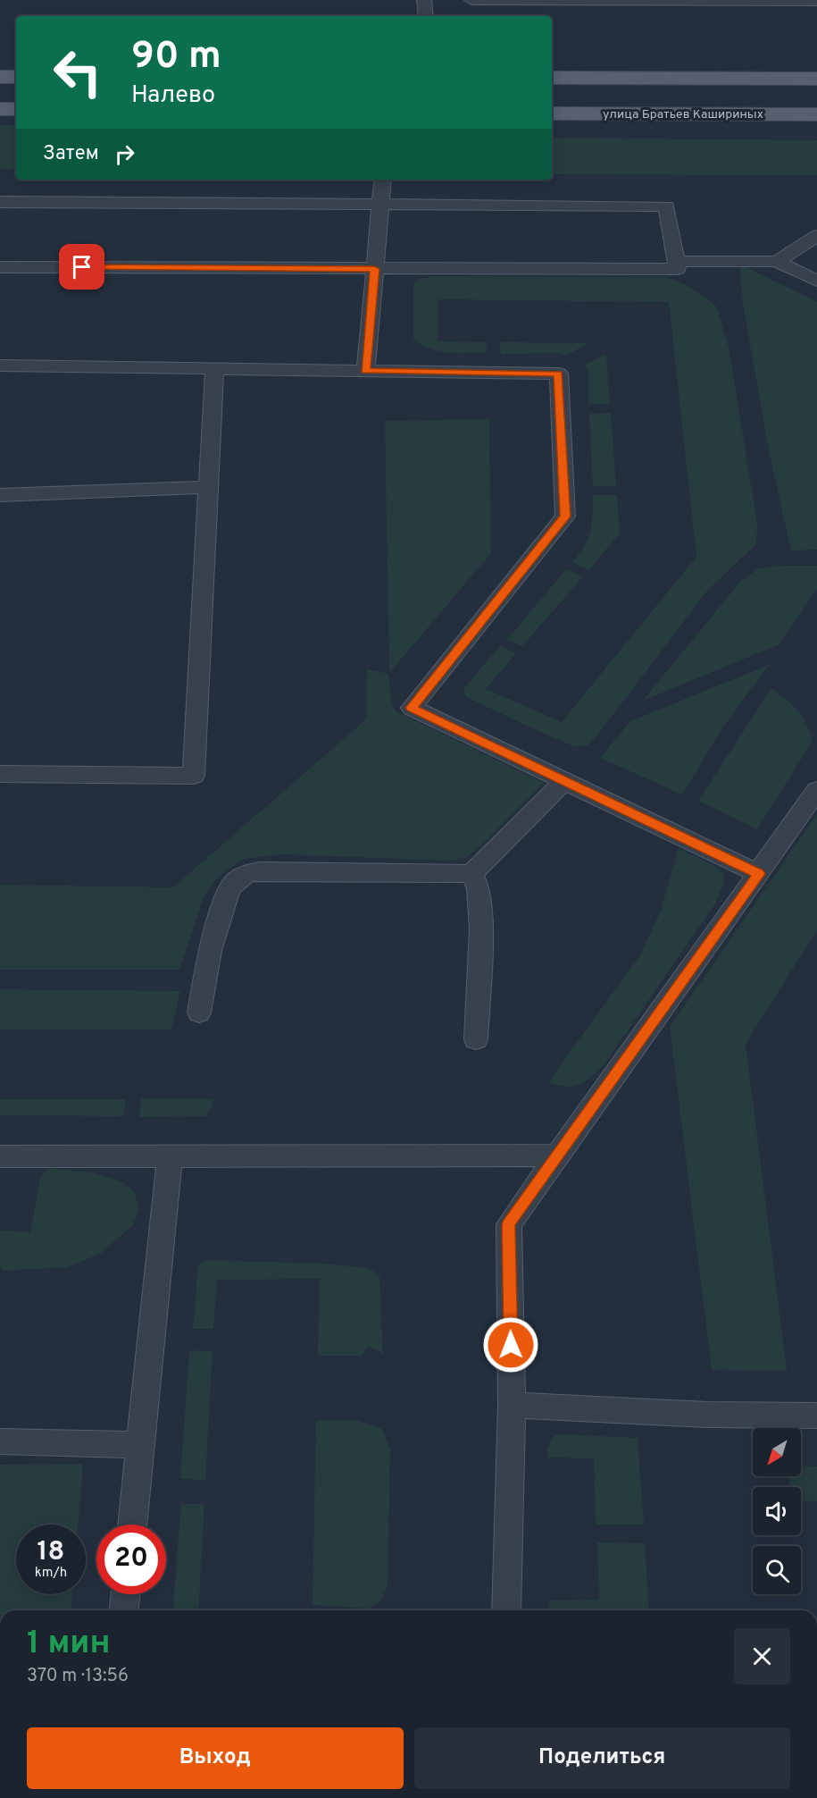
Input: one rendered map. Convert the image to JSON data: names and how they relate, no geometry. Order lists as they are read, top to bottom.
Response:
{
  "streets": {
    "main road": ["улица Братьев Кашириных"]
  },
  "north": "bottom left",
  "page": {
    "turn": ["90 m", "Налево"],
    "then": "Затем",
    "speed": "18 km/h",
    "limit": "20",
    "heading": ["1 мин", "370 m · 13:56"],
    "buttons": ["Выход", "Поделиться"]
  }
}
